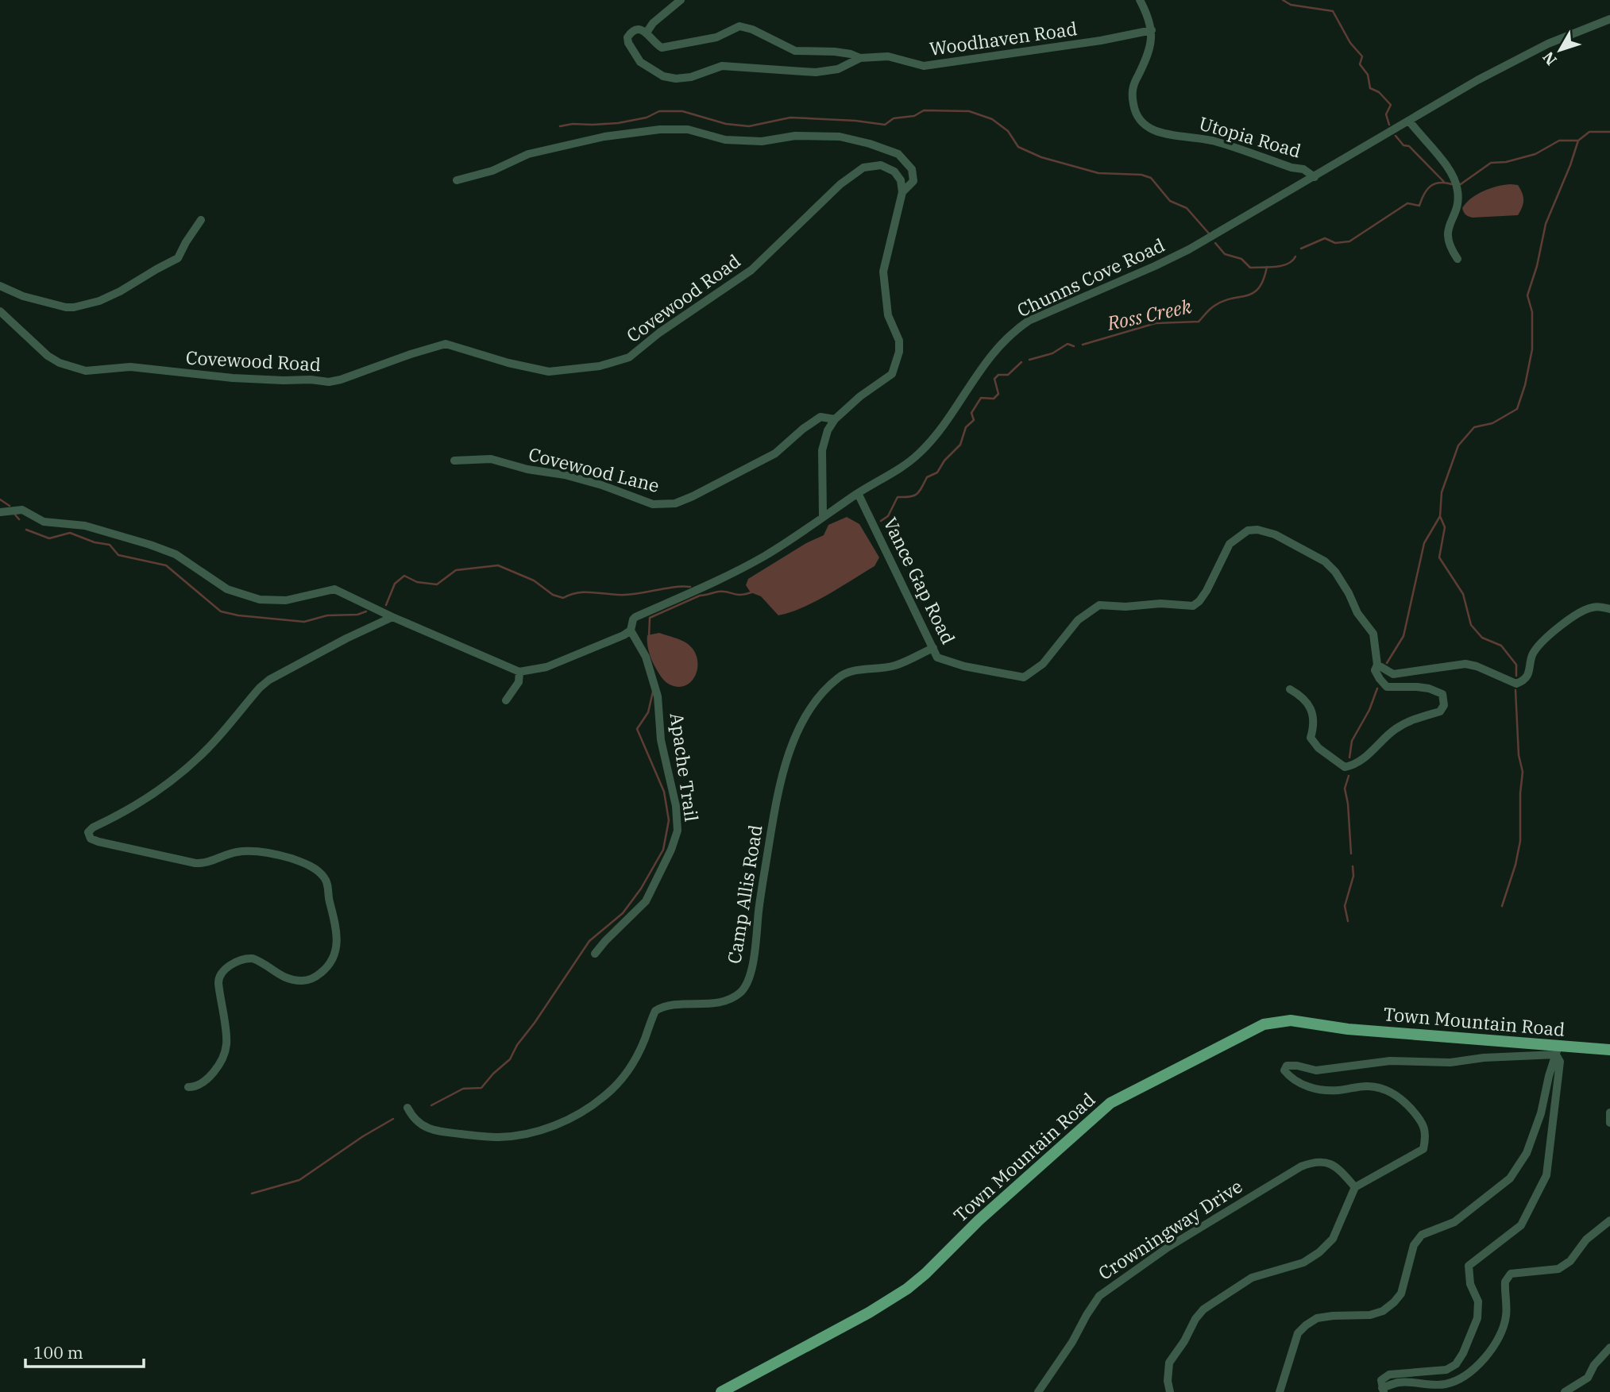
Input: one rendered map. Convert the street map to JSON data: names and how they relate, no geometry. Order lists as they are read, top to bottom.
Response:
{
  "streets": {
    "main road": ["Town Mountain Road"],
    "street": [
      "Woodhaven Road",
      "Utopia Road",
      "Chunns Cove Road",
      "Covewood Road",
      "Covewood Lane",
      "Vance Gap Road",
      "Apache Trail",
      "Camp Allis Road",
      "Crowningway Drive"
    ]
  },
  "crossings": [
    ["Woodhaven Road", "Utopia Road"],
    ["Utopia Road", "Chunns Cove Road"],
    ["Chunns Cove Road", "Vance Gap Road"],
    ["Chunns Cove Road", "Apache Trail"],
    ["Vance Gap Road", "Camp Allis Road"]
  ],
  "water": ["Ross Creek"],
  "scale_bar": "100 m",
  "north": "bottom left"
}
